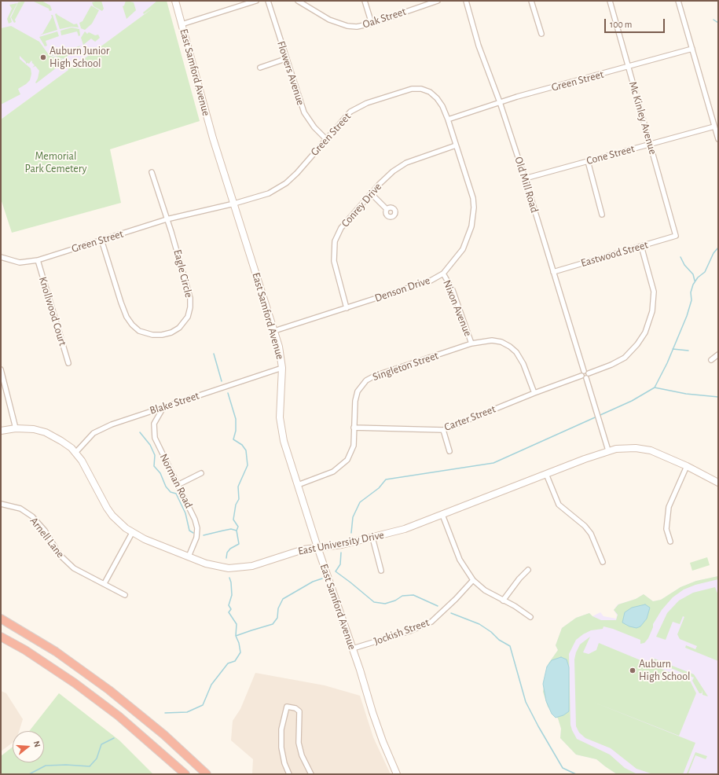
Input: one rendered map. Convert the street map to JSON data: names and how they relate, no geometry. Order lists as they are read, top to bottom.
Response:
{
  "streets": {
    "street": [
      "Oak Street",
      "East Samford Avenue",
      "Flowers Avenue",
      "Green Street",
      "Mc Kinley Avenue",
      "Cone Street",
      "Old Mill Road",
      "Conrey Drive",
      "Eastwood Street",
      "Eagle Circle",
      "Denson Drive",
      "Nixon Avenue",
      "Knollwood Court",
      "Singleton Street",
      "Blake Street",
      "Carter Street",
      "Norman Road",
      "Arnell Lane",
      "East University Drive",
      "Jockish Street"
    ]
  },
  "crossings": [
    ["East Samford Avenue", "Green Street"],
    ["East Samford Avenue", "Denson Drive"],
    ["East Samford Avenue", "Singleton Street"],
    ["East Samford Avenue", "Blake Street"],
    ["East Samford Avenue", "East University Drive"],
    ["East Samford Avenue", "Jockish Street"],
    ["Flowers Avenue", "Green Street"],
    ["Green Street", "Mc Kinley Avenue"],
    ["Green Street", "Old Mill Road"],
    ["Green Street", "Eagle Circle"],
    ["Green Street", "Denson Drive"],
    ["Green Street", "Knollwood Court"],
    ["Mc Kinley Avenue", "Cone Street"],
    ["Mc Kinley Avenue", "Eastwood Street"],
    ["Cone Street", "Old Mill Road"],
    ["Old Mill Road", "Eastwood Street"],
    ["Old Mill Road", "Carter Street"],
    ["Conrey Drive", "Denson Drive"],
    ["Denson Drive", "Nixon Avenue"],
    ["Nixon Avenue", "Singleton Street"],
    ["Singleton Street", "Carter Street"],
    ["Blake Street", "Norman Road"],
    ["Blake Street", "East University Drive"],
    ["Norman Road", "East University Drive"]
  ],
  "parks": ["Memorial Park Cemetery"],
  "places": ["Auburn Junior High School", "Auburn High School"],
  "scale_bar": "100 m",
  "north": "right"
}
